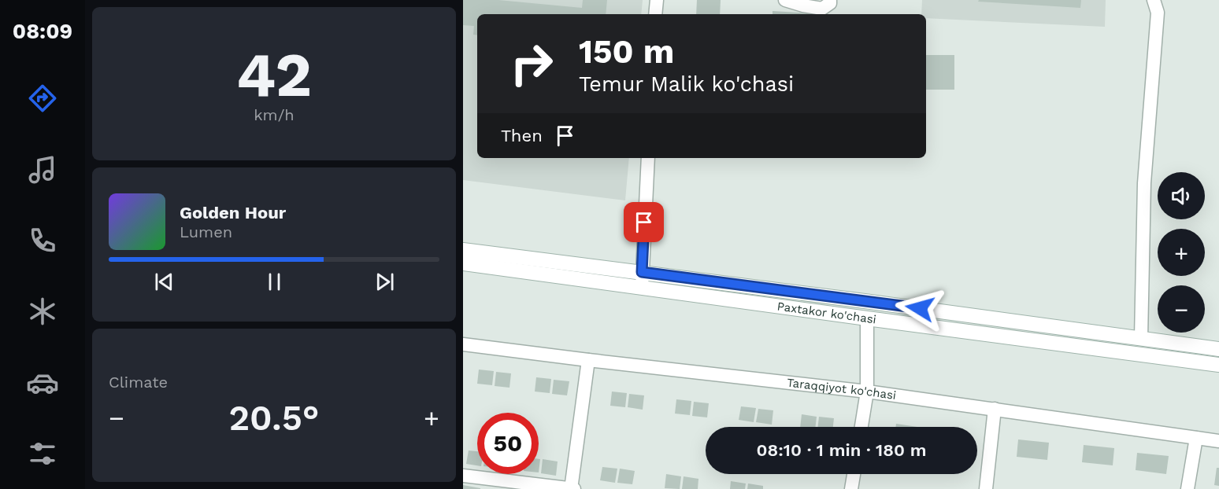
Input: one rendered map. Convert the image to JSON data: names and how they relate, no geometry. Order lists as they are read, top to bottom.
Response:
{
  "streets": {
    "main road": ["Paxtakor ko'chasi"],
    "street": ["Taraqqiyot ko'chasi"]
  },
  "page": {
    "tabs": "08:09",
    "tile": [
      ["42", "km/h"],
      "Climate"
    ],
    "turn": ["150 m", "Temur Malik ko'chasi"],
    "then": "Then",
    "map_buttons": ["+", "−"],
    "song": ["Golden Hour", "Lumen"],
    "heat": ["−", "20.5°", "+"],
    "limit": "50",
    "trip": "08:10 · 1 min · 180 m"
  }
}
